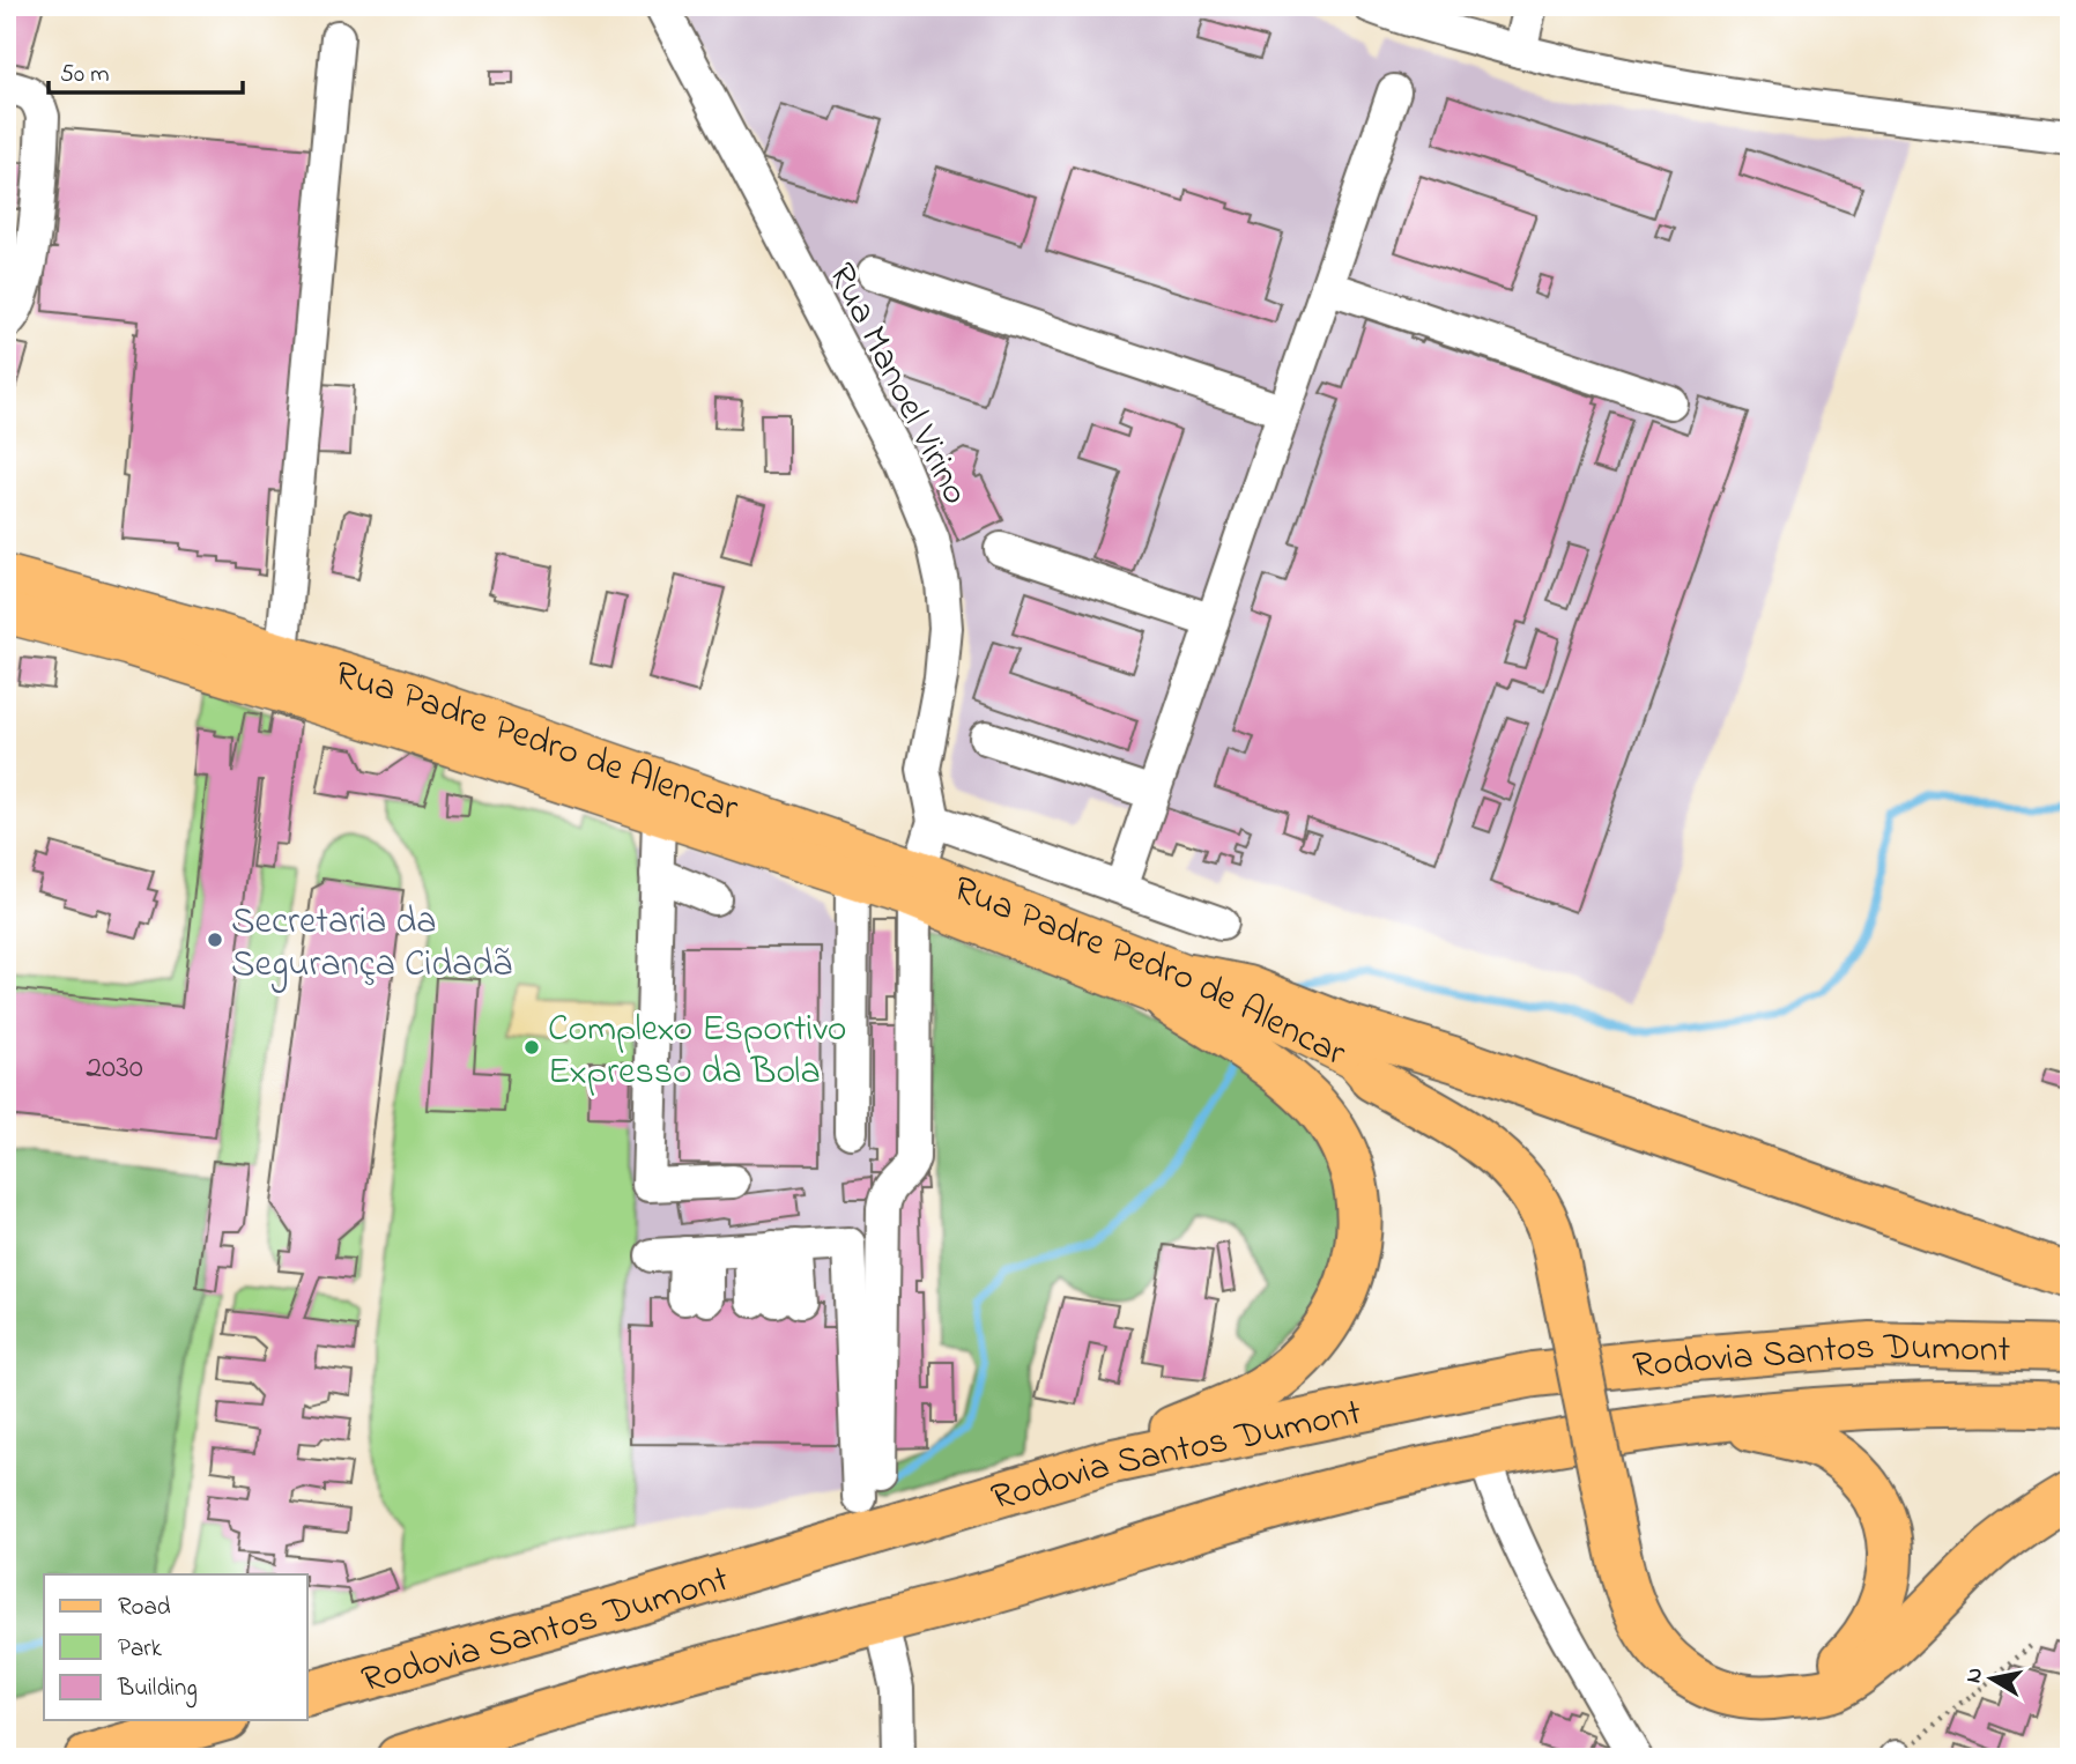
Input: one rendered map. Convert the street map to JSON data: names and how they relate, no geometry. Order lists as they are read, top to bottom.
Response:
{
  "streets": {
    "highway": ["Rodovia Santos Dumont"],
    "main road": ["Rua Padre Pedro de Alencar"],
    "street": ["Rua Manoel Virino"]
  },
  "crossings": [
    ["Rua Manoel Virino", "Rua Padre Pedro de Alencar"]
  ],
  "places": ["Secretaria da Segurança Cidadã", "Complexo Esportivo Expresso da Bola"],
  "house_numbers": ["2030"],
  "legend": ["Road", "Park", "Building"],
  "scale_bar": "50 m",
  "north": "left"
}
